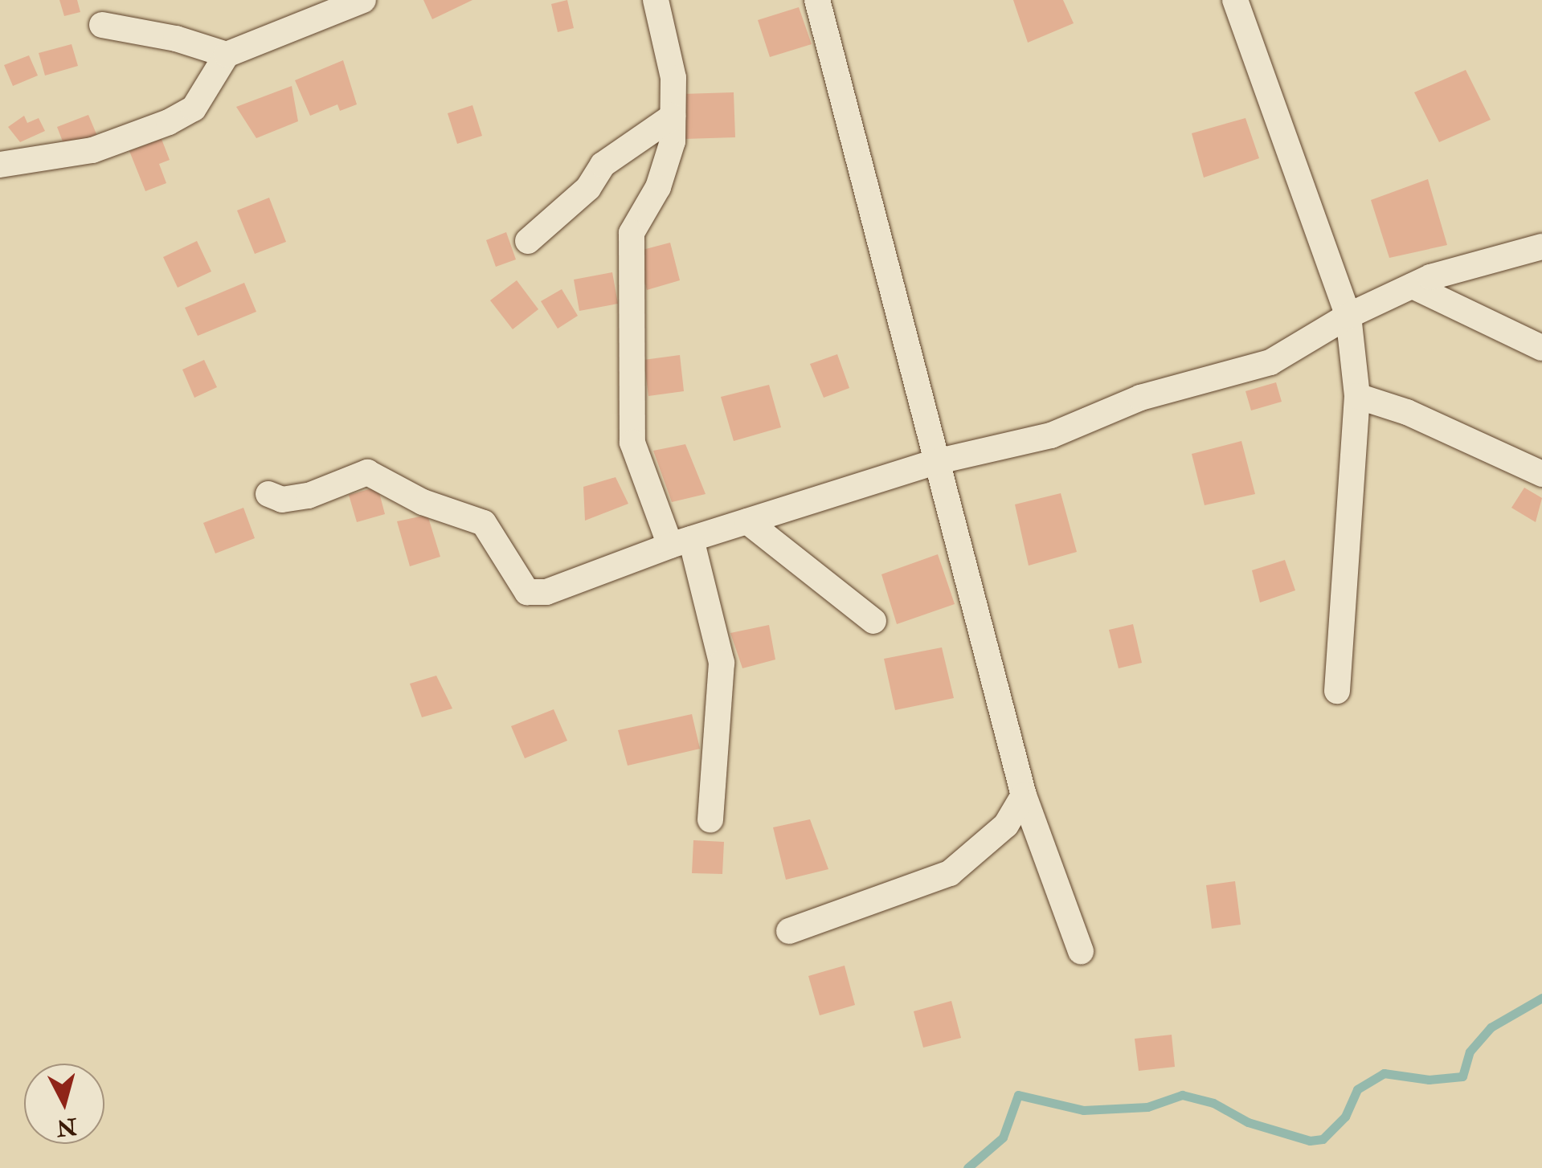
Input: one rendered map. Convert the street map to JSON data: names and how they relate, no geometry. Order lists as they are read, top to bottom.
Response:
{
  "north": "bottom"
}
